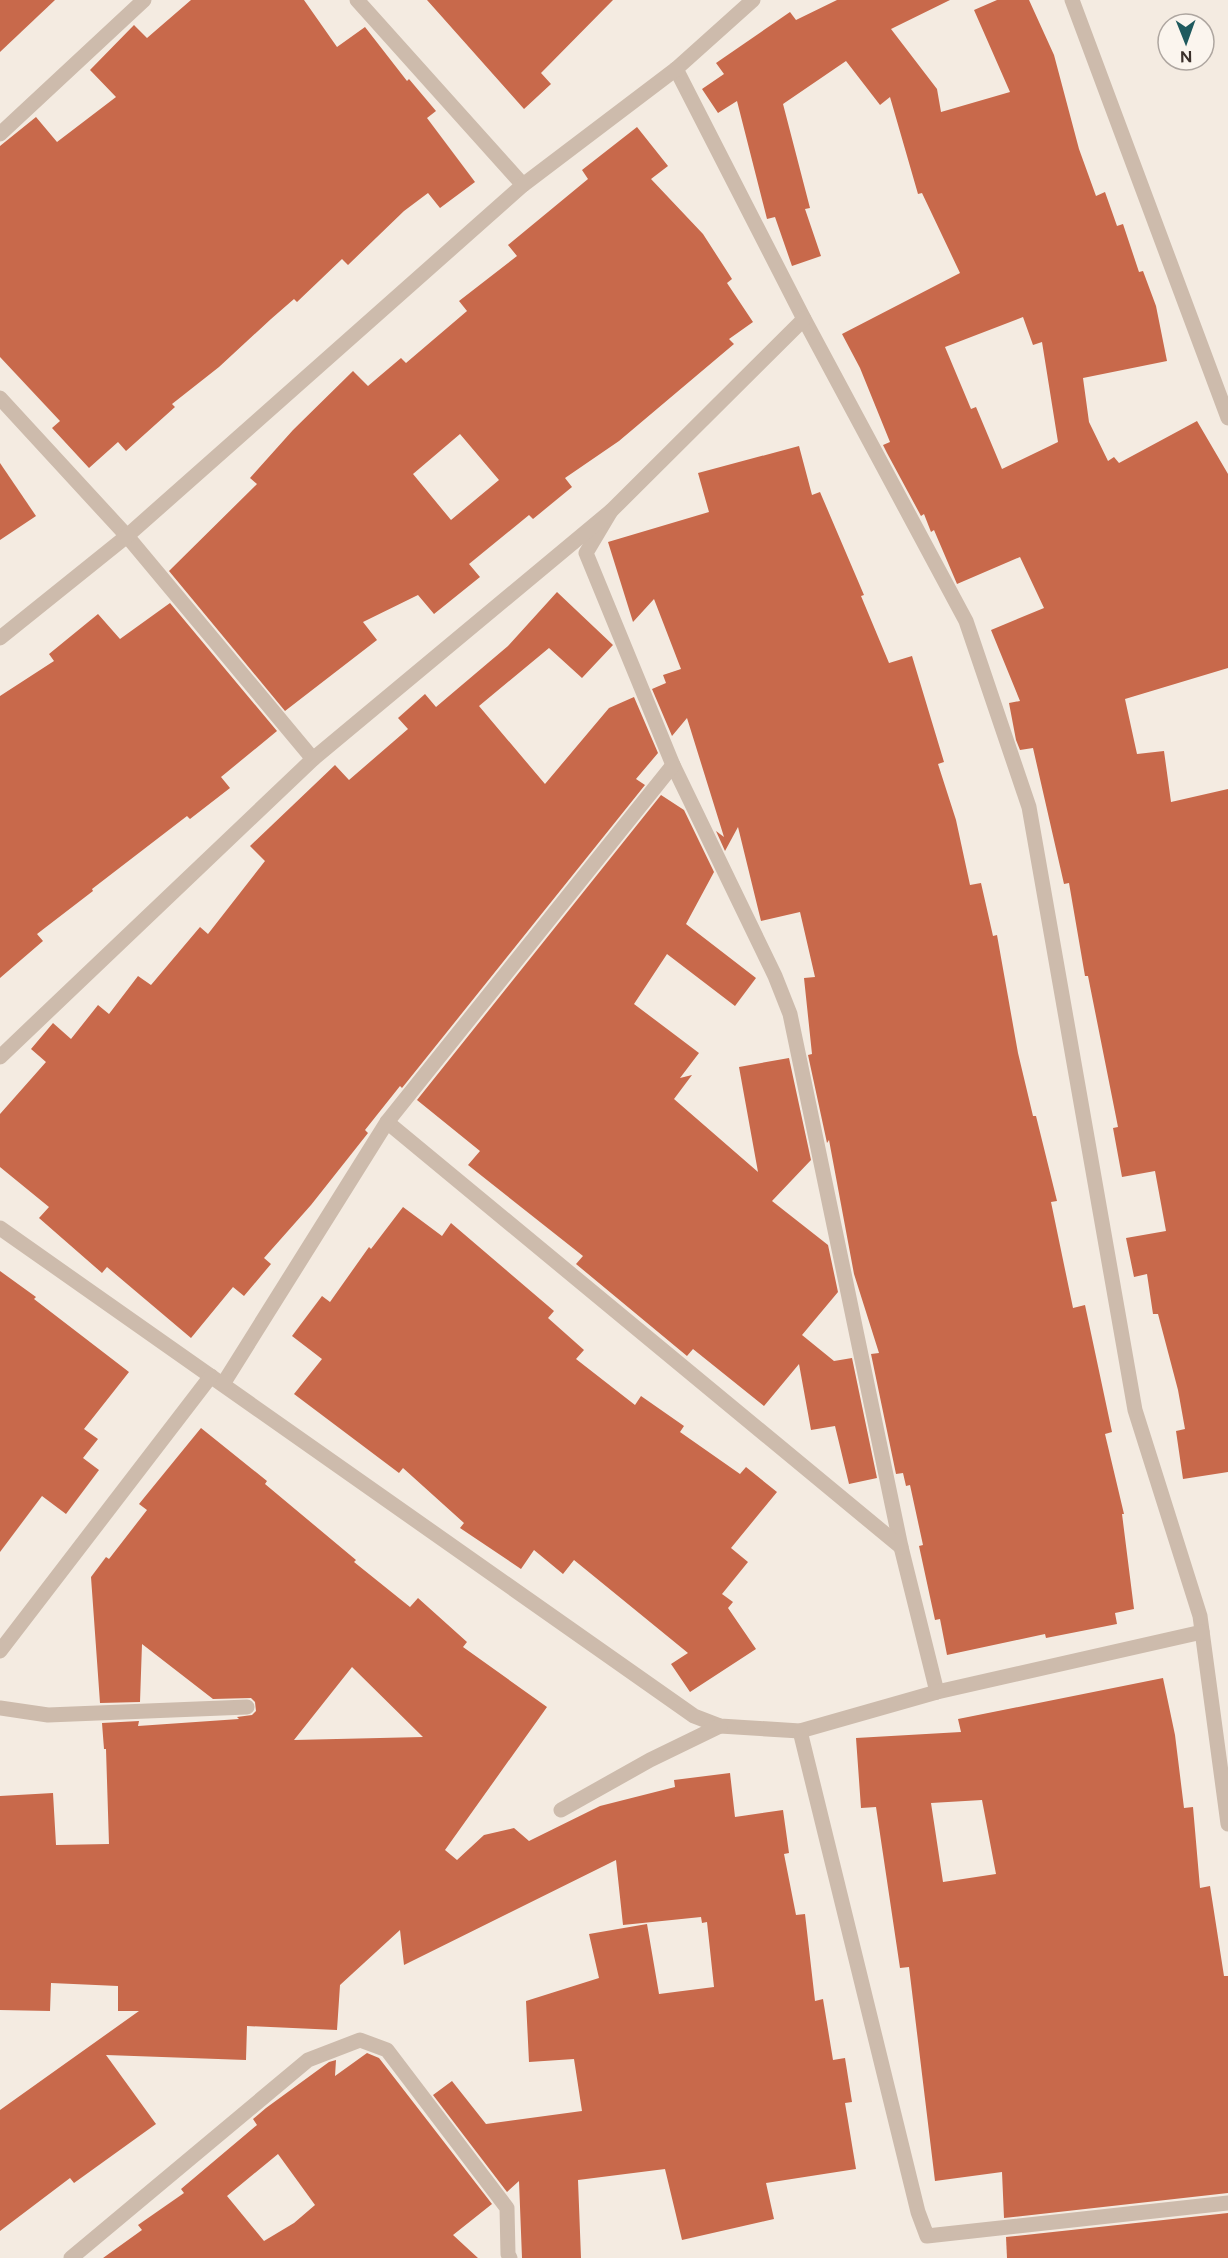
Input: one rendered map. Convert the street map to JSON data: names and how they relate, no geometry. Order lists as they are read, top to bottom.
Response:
{
  "north": "bottom"
}
